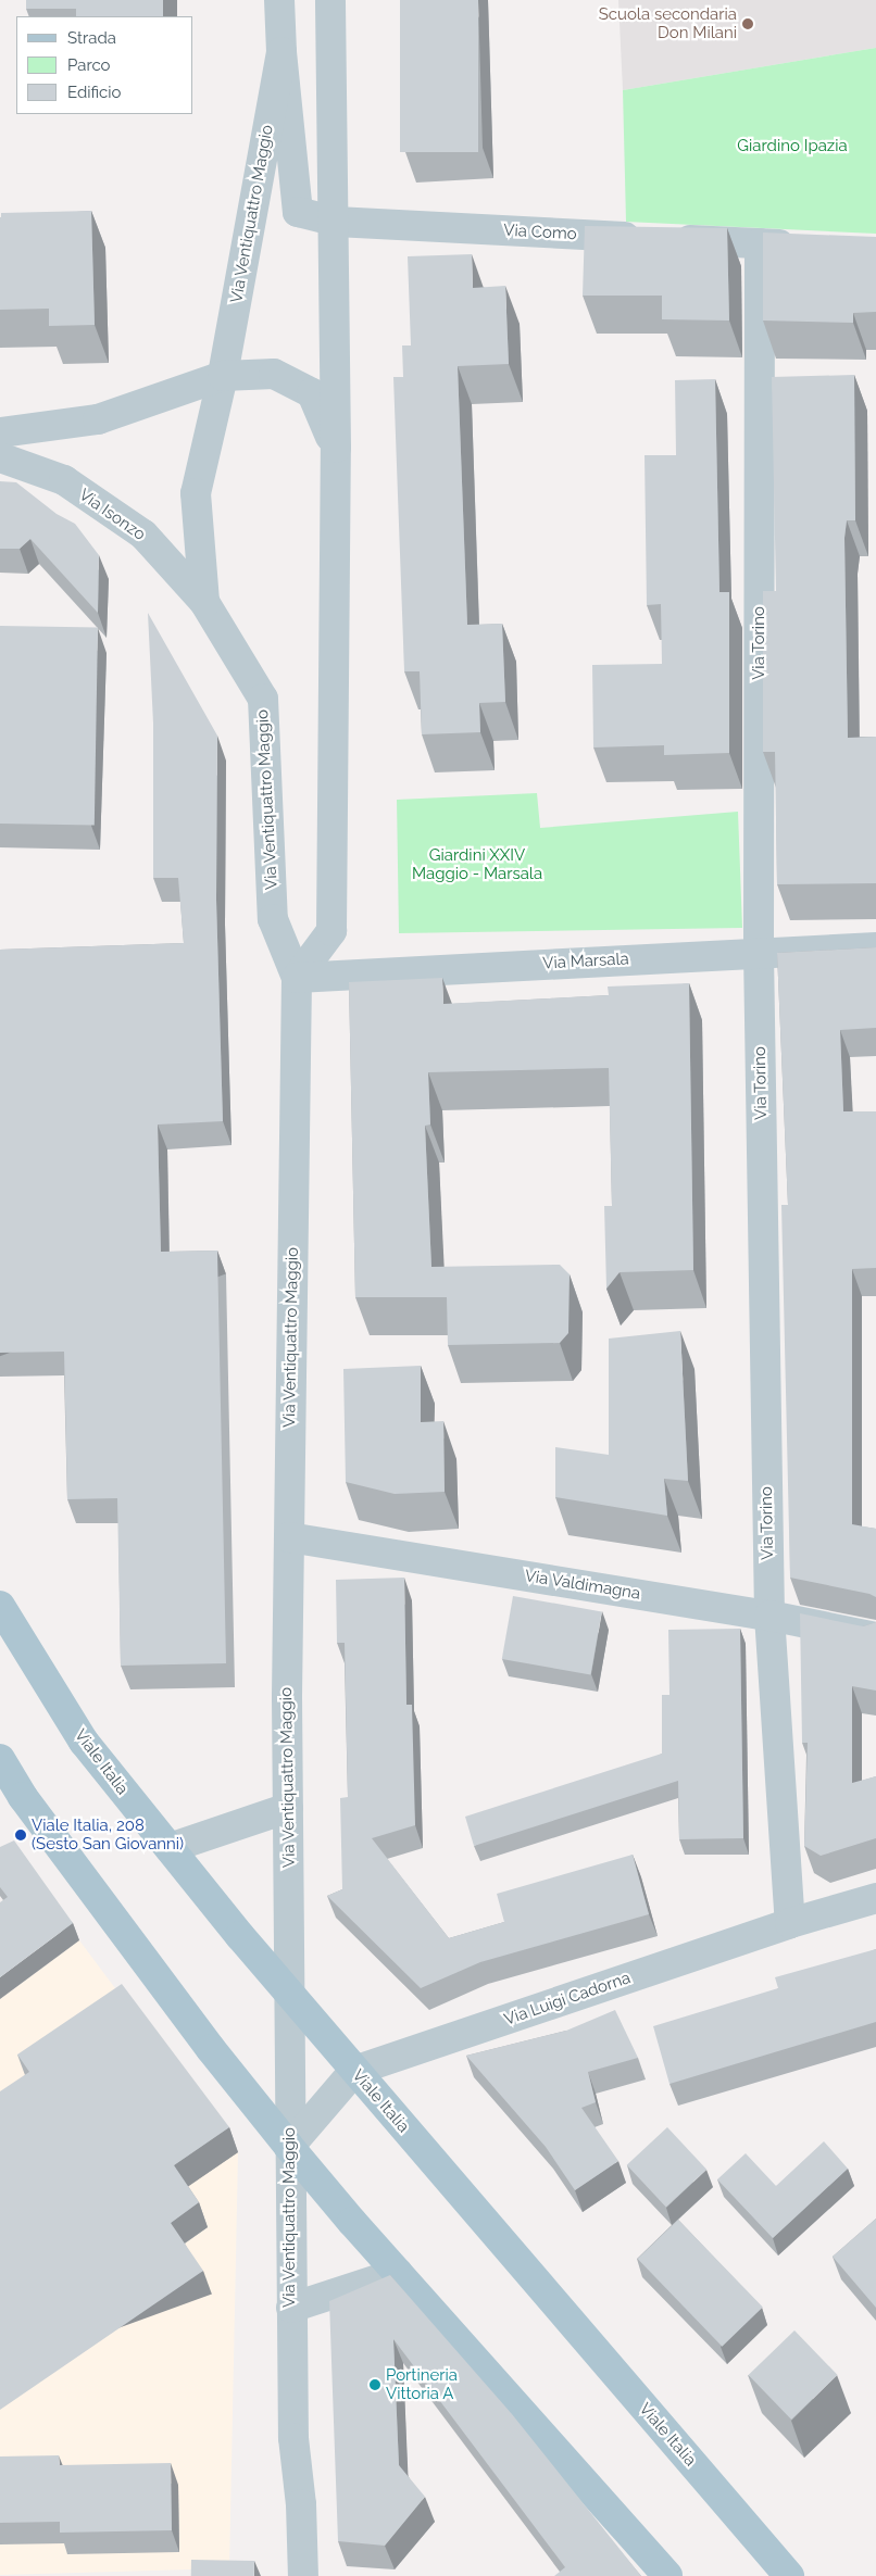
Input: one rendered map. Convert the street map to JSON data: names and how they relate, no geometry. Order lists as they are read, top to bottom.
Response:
{
  "streets": {
    "main road": ["Viale Italia"],
    "street": [
      "Via Ventiquattro Maggio",
      "Via Como",
      "Via Isonzo",
      "Via Torino",
      "Via Marsala",
      "Via Valdimagna",
      "Via Luigi Cadorna"
    ]
  },
  "crossings": [
    ["Via Ventiquattro Maggio", "Via Como"],
    ["Via Ventiquattro Maggio", "Via Isonzo"],
    ["Via Ventiquattro Maggio", "Via Marsala"],
    ["Via Ventiquattro Maggio", "Via Valdimagna"],
    ["Via Ventiquattro Maggio", "Viale Italia"],
    ["Via Como", "Via Torino"],
    ["Via Torino", "Via Marsala"],
    ["Via Torino", "Via Valdimagna"],
    ["Via Torino", "Via Luigi Cadorna"],
    ["Viale Italia", "Via Luigi Cadorna"]
  ],
  "parks": ["Giardino Ipazia", "Giardini XXIV Maggio - Marsala"],
  "places": ["Scuola secondaria Don Milani", "Viale Italia, 208 (Sesto San Giovanni)", "Portineria Vittoria A"],
  "legend": ["Strada", "Parco", "Edificio"]
}
